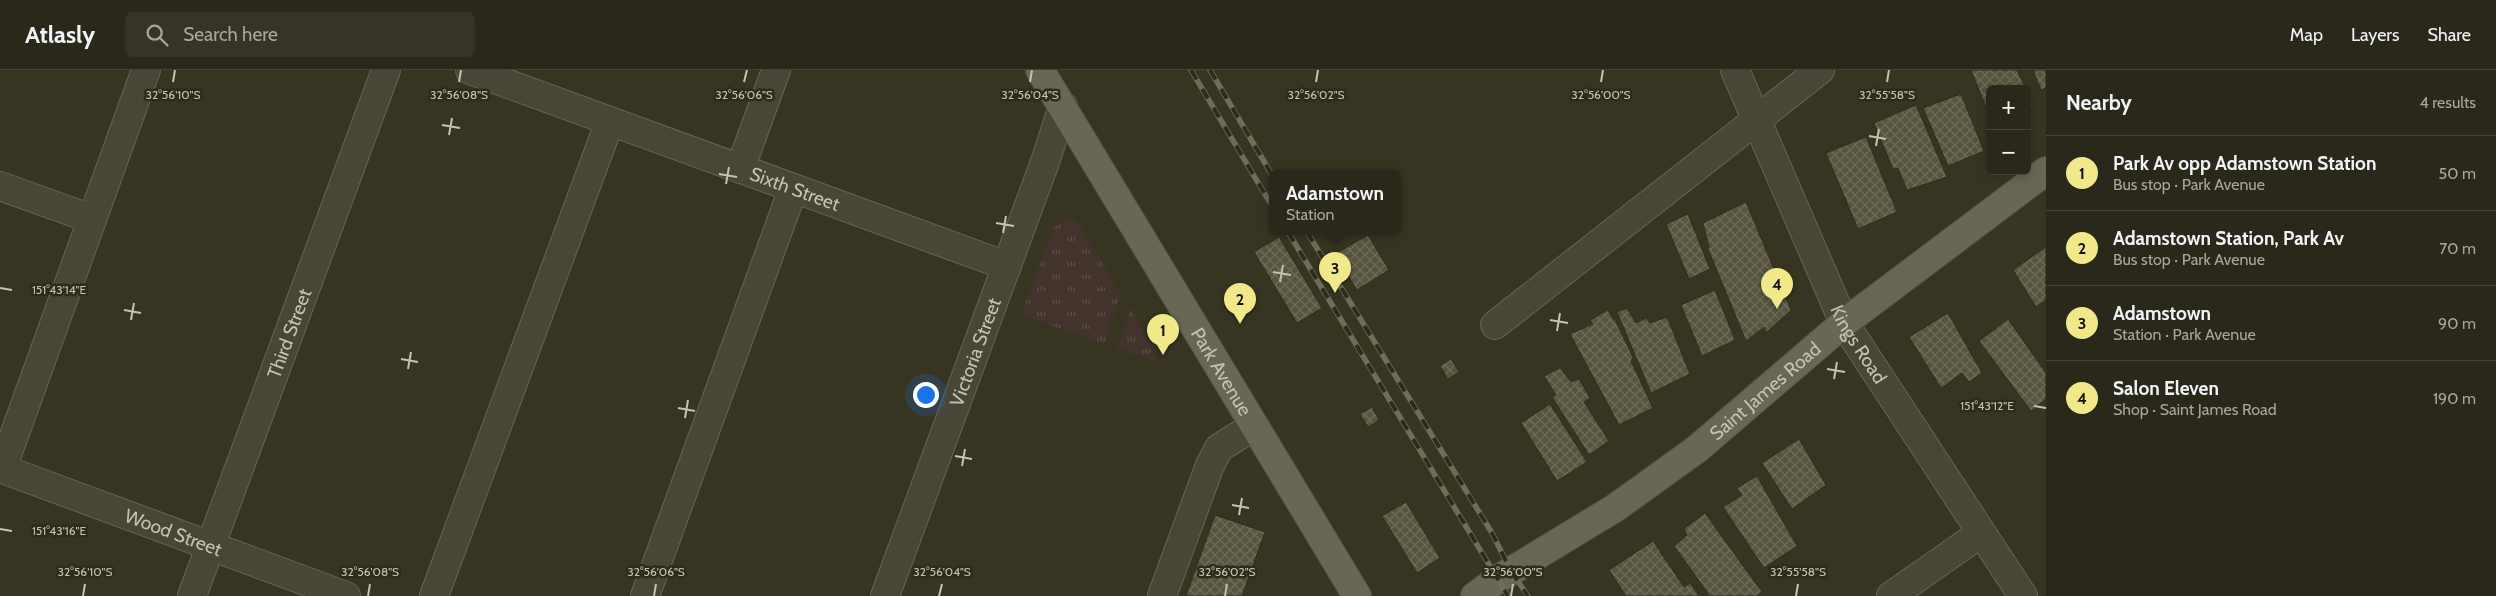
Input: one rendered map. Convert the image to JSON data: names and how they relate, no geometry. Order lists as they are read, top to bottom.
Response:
{
  "streets": {
    "main road": ["Park Avenue", "Saint James Road"],
    "street": [
      "Sixth Street",
      "Third Street",
      "Kings Road",
      "Victoria Street",
      "Wood Street"
    ]
  },
  "crossings": [
    ["Sixth Street", "Victoria Street"],
    ["Third Street", "Wood Street"],
    ["Kings Road", "Saint James Road"],
    ["Victoria Street", "Park Avenue"]
  ],
  "page": {
    "header": "Atlasly",
    "search": "Search here",
    "nav": ["Map", "Layers", "Share"],
    "heading": ["Nearby", "4 results"],
    "map_buttons": ["+", "−"],
    "list": [
      {
        "mark": "1",
        "name": "Park Av opp Adamstown Station",
        "note": "Bus stop · Park Avenue",
        "value": "50 m"
      },
      {
        "mark": "2",
        "name": "Adamstown Station, Park Av",
        "note": "Bus stop · Park Avenue",
        "value": "70 m"
      },
      {
        "mark": "3",
        "name": "Adamstown",
        "note": "Station · Park Avenue",
        "value": "90 m"
      },
      {
        "mark": "4",
        "name": "Salon Eleven",
        "note": "Shop · Saint James Road",
        "value": "190 m"
      }
    ],
    "popup": ["Adamstown", "Station"],
    "pins": [
      "3",
      "4",
      "2",
      "1"
    ]
  },
  "coordinates": [
    "32°56'10\"S",
    "32°56'08\"S",
    "32°56'06\"S",
    "32°56'04\"S",
    "32°56'02\"S",
    "32°56'00\"S",
    "32°55'58\"S",
    "151°43'14\"E",
    "151°43'12\"E",
    "151°43'16\"E"
  ]
}
